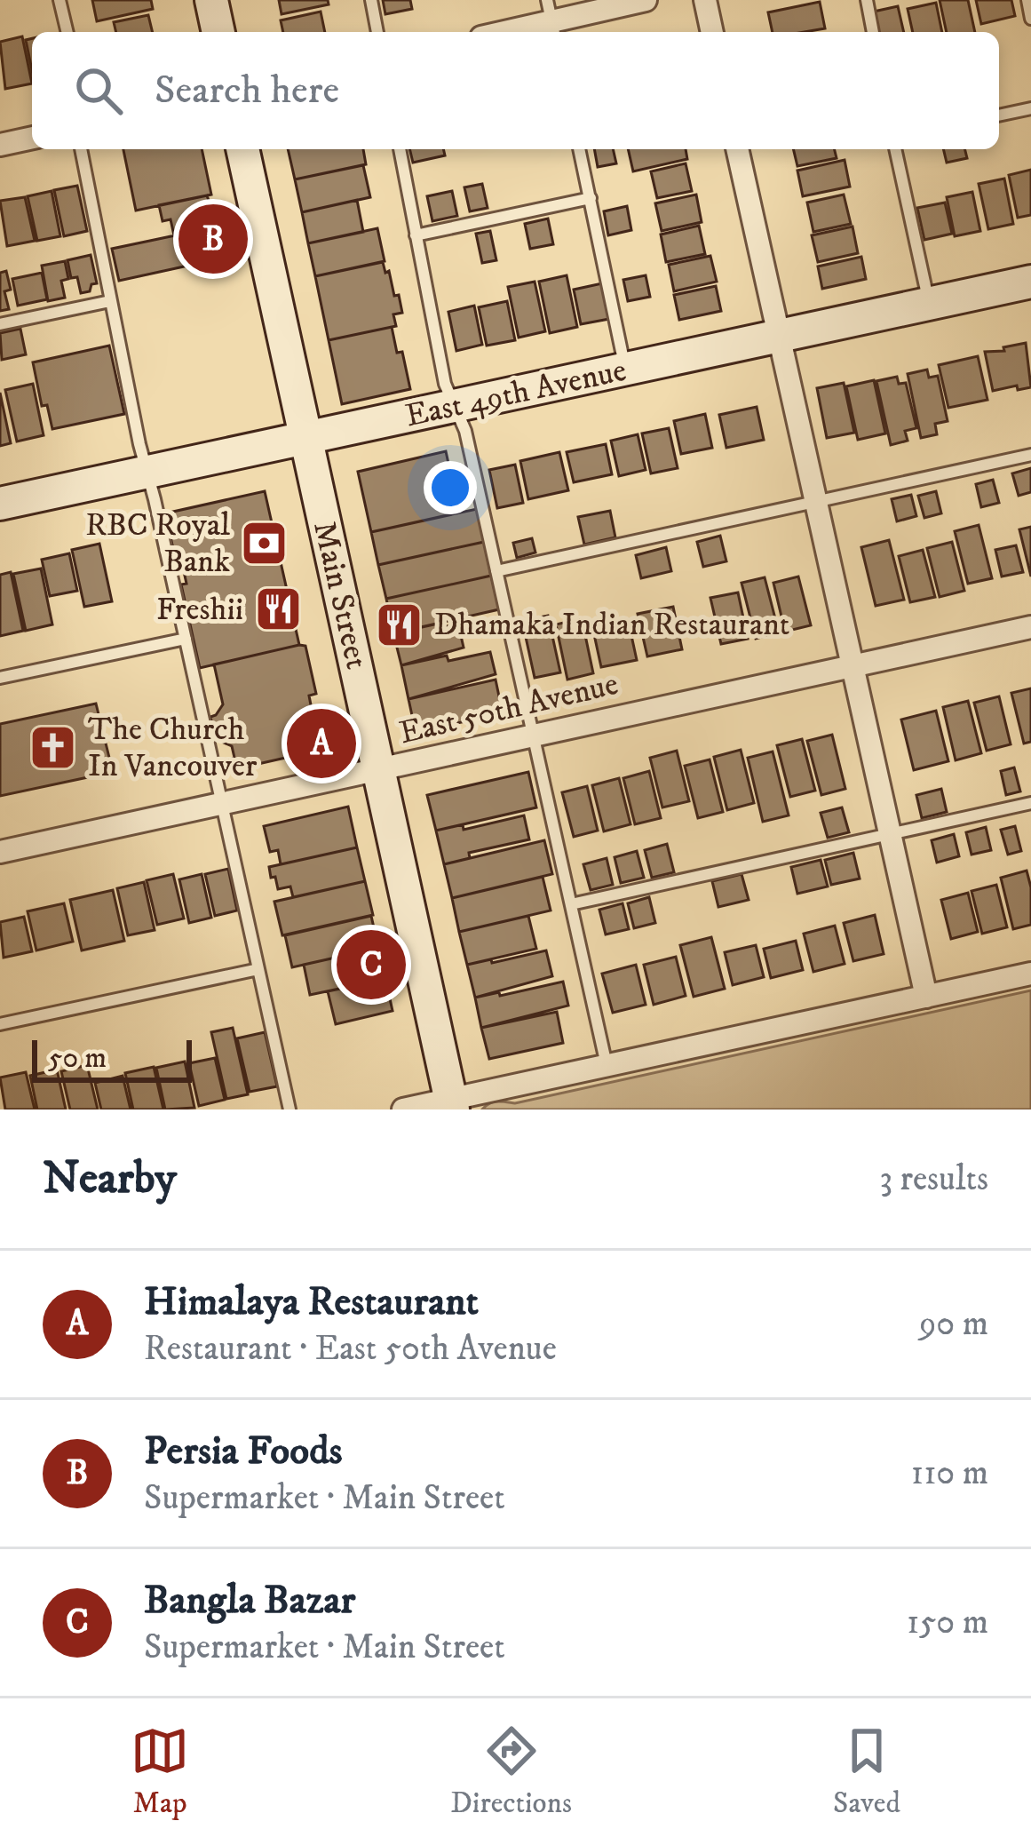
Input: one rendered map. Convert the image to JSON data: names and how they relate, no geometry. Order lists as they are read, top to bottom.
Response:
{
  "streets": {
    "street": ["East 49th Avenue", "Main Street", "East 50th Avenue"]
  },
  "crossings": [
    ["East 49th Avenue", "Main Street"],
    ["Main Street", "East 50th Avenue"]
  ],
  "places": {
    "bank": ["RBC Royal Bank"],
    "restaurant": ["Freshii", "Dhamaka Indian Restaurant"],
    "church": ["The Church In Vancouver"]
  },
  "scale_bar": "50 m",
  "page": {
    "search": "Search here",
    "pins": ["B", "A", "C"],
    "scale": "50 m",
    "heading": ["Nearby", "3 results"],
    "list": [
      {
        "mark": "A",
        "name": "Himalaya Restaurant",
        "note": "Restaurant · East 50th Avenue",
        "value": "90 m"
      },
      {
        "mark": "B",
        "name": "Persia Foods",
        "note": "Supermarket · Main Street",
        "value": "110 m"
      },
      {
        "mark": "C",
        "name": "Bangla Bazar",
        "note": "Supermarket · Main Street",
        "value": "150 m"
      }
    ],
    "nav": ["Map", "Directions", "Saved"]
  }
}
